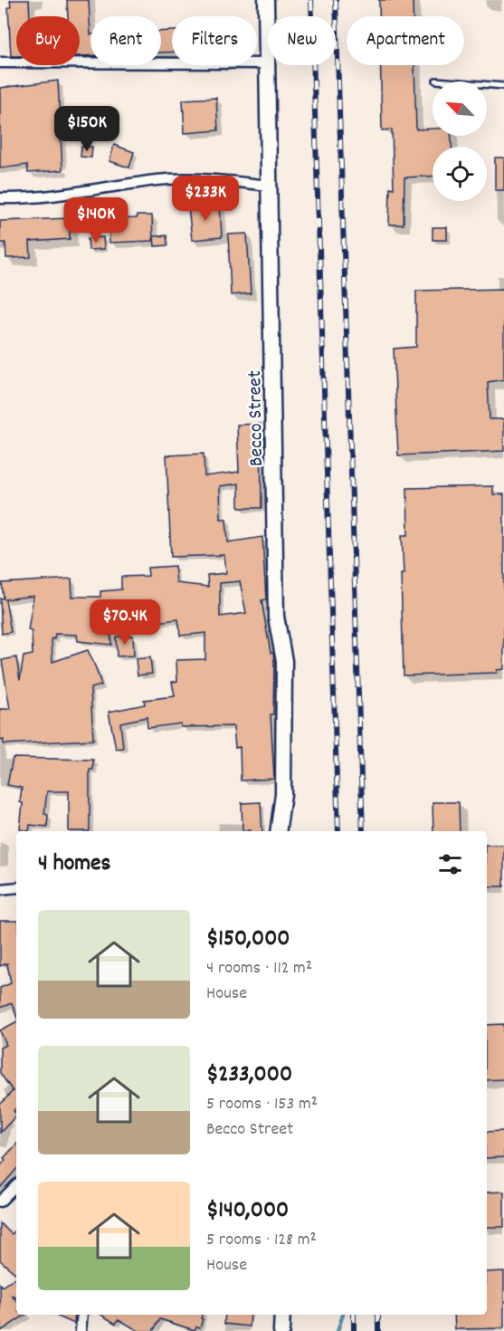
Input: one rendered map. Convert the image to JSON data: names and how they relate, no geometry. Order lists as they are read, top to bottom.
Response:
{
  "streets": {
    "street": ["Becco Street"]
  },
  "north": "top left",
  "page": {
    "chip": [
      "Buy",
      "Rent",
      "Filters",
      "New",
      "Apartment"
    ],
    "price": [
      "$150K",
      "$233K",
      "$140K",
      "$70.4K"
    ],
    "heading": "4 homes",
    "list": [
      {
        "name": "$150,000",
        "note": "4 rooms · 112 m² · House"
      },
      {
        "name": "$233,000",
        "note": "5 rooms · 153 m² · Becco Street"
      },
      {
        "name": "$140,000",
        "note": "5 rooms · 128 m² · House"
      }
    ]
  }
}
